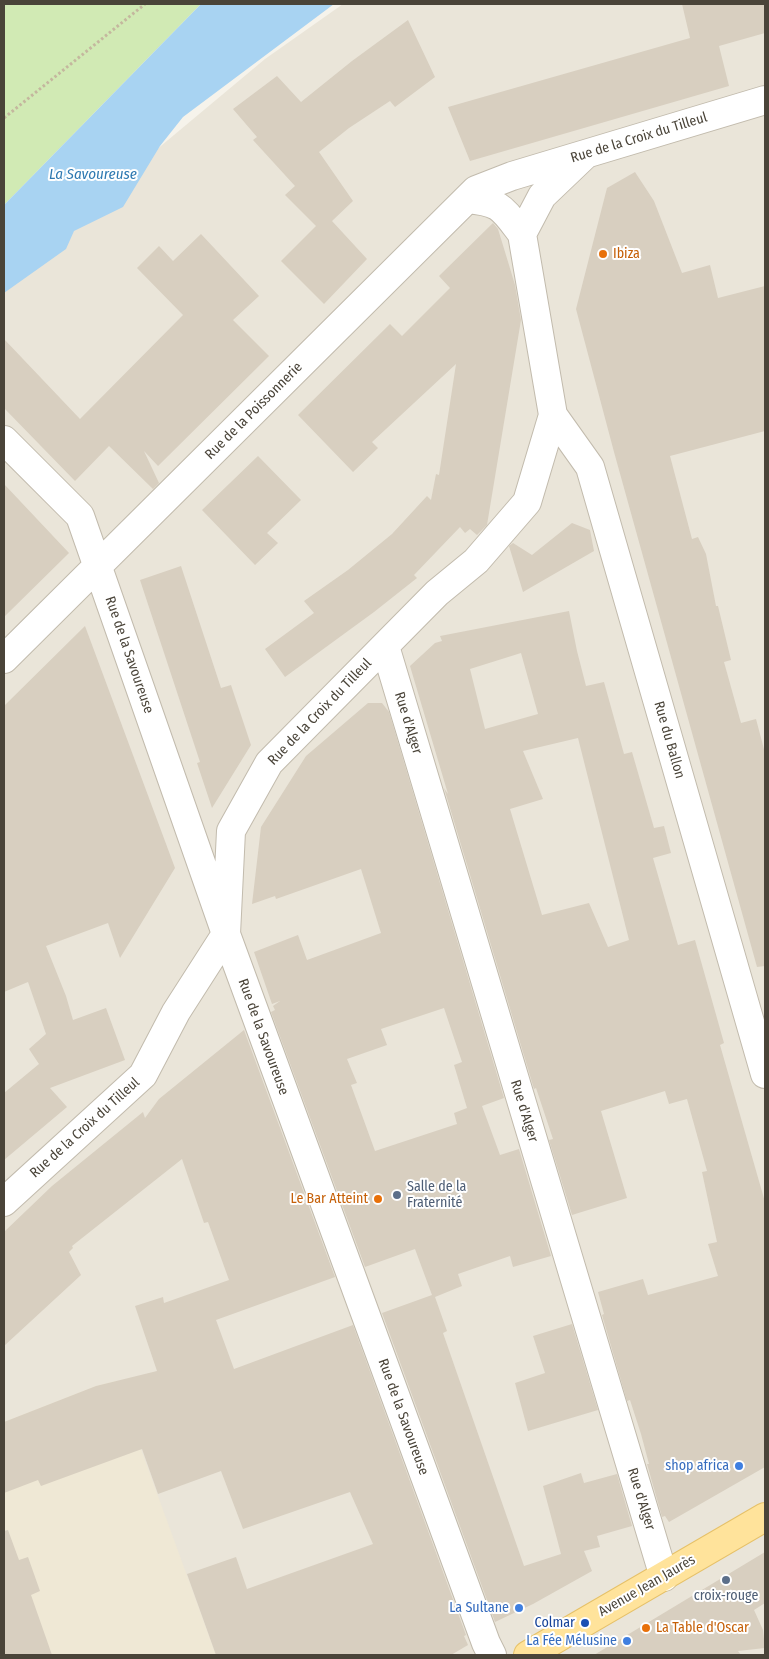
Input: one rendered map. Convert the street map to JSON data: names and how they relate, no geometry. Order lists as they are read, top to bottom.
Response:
{
  "streets": {
    "main road": ["Avenue Jean Jaurès"],
    "street": [
      "Rue de la Croix du Tilleul",
      "Rue de la Poissonnerie",
      "Rue de la Savoureuse",
      "Rue d'Alger",
      "Rue du Ballon"
    ]
  },
  "crossings": [
    ["Rue de la Croix du Tilleul", "Rue de la Poissonnerie"],
    ["Rue de la Croix du Tilleul", "Rue de la Savoureuse"],
    ["Rue de la Croix du Tilleul", "Rue d'Alger"],
    ["Rue de la Croix du Tilleul", "Rue du Ballon"],
    ["Rue de la Poissonnerie", "Rue de la Savoureuse"],
    ["Rue d'Alger", "Avenue Jean Jaurès"]
  ],
  "water": ["La Savoureuse"],
  "places": [
    "Ibiza",
    "Salle de la Fraternité",
    "Le Bar Atteint",
    "shop africa",
    "croix-rouge",
    "La Sultane",
    "Colmar",
    "La Table d'Oscar",
    "La Fée Mélusine"
  ]
}
